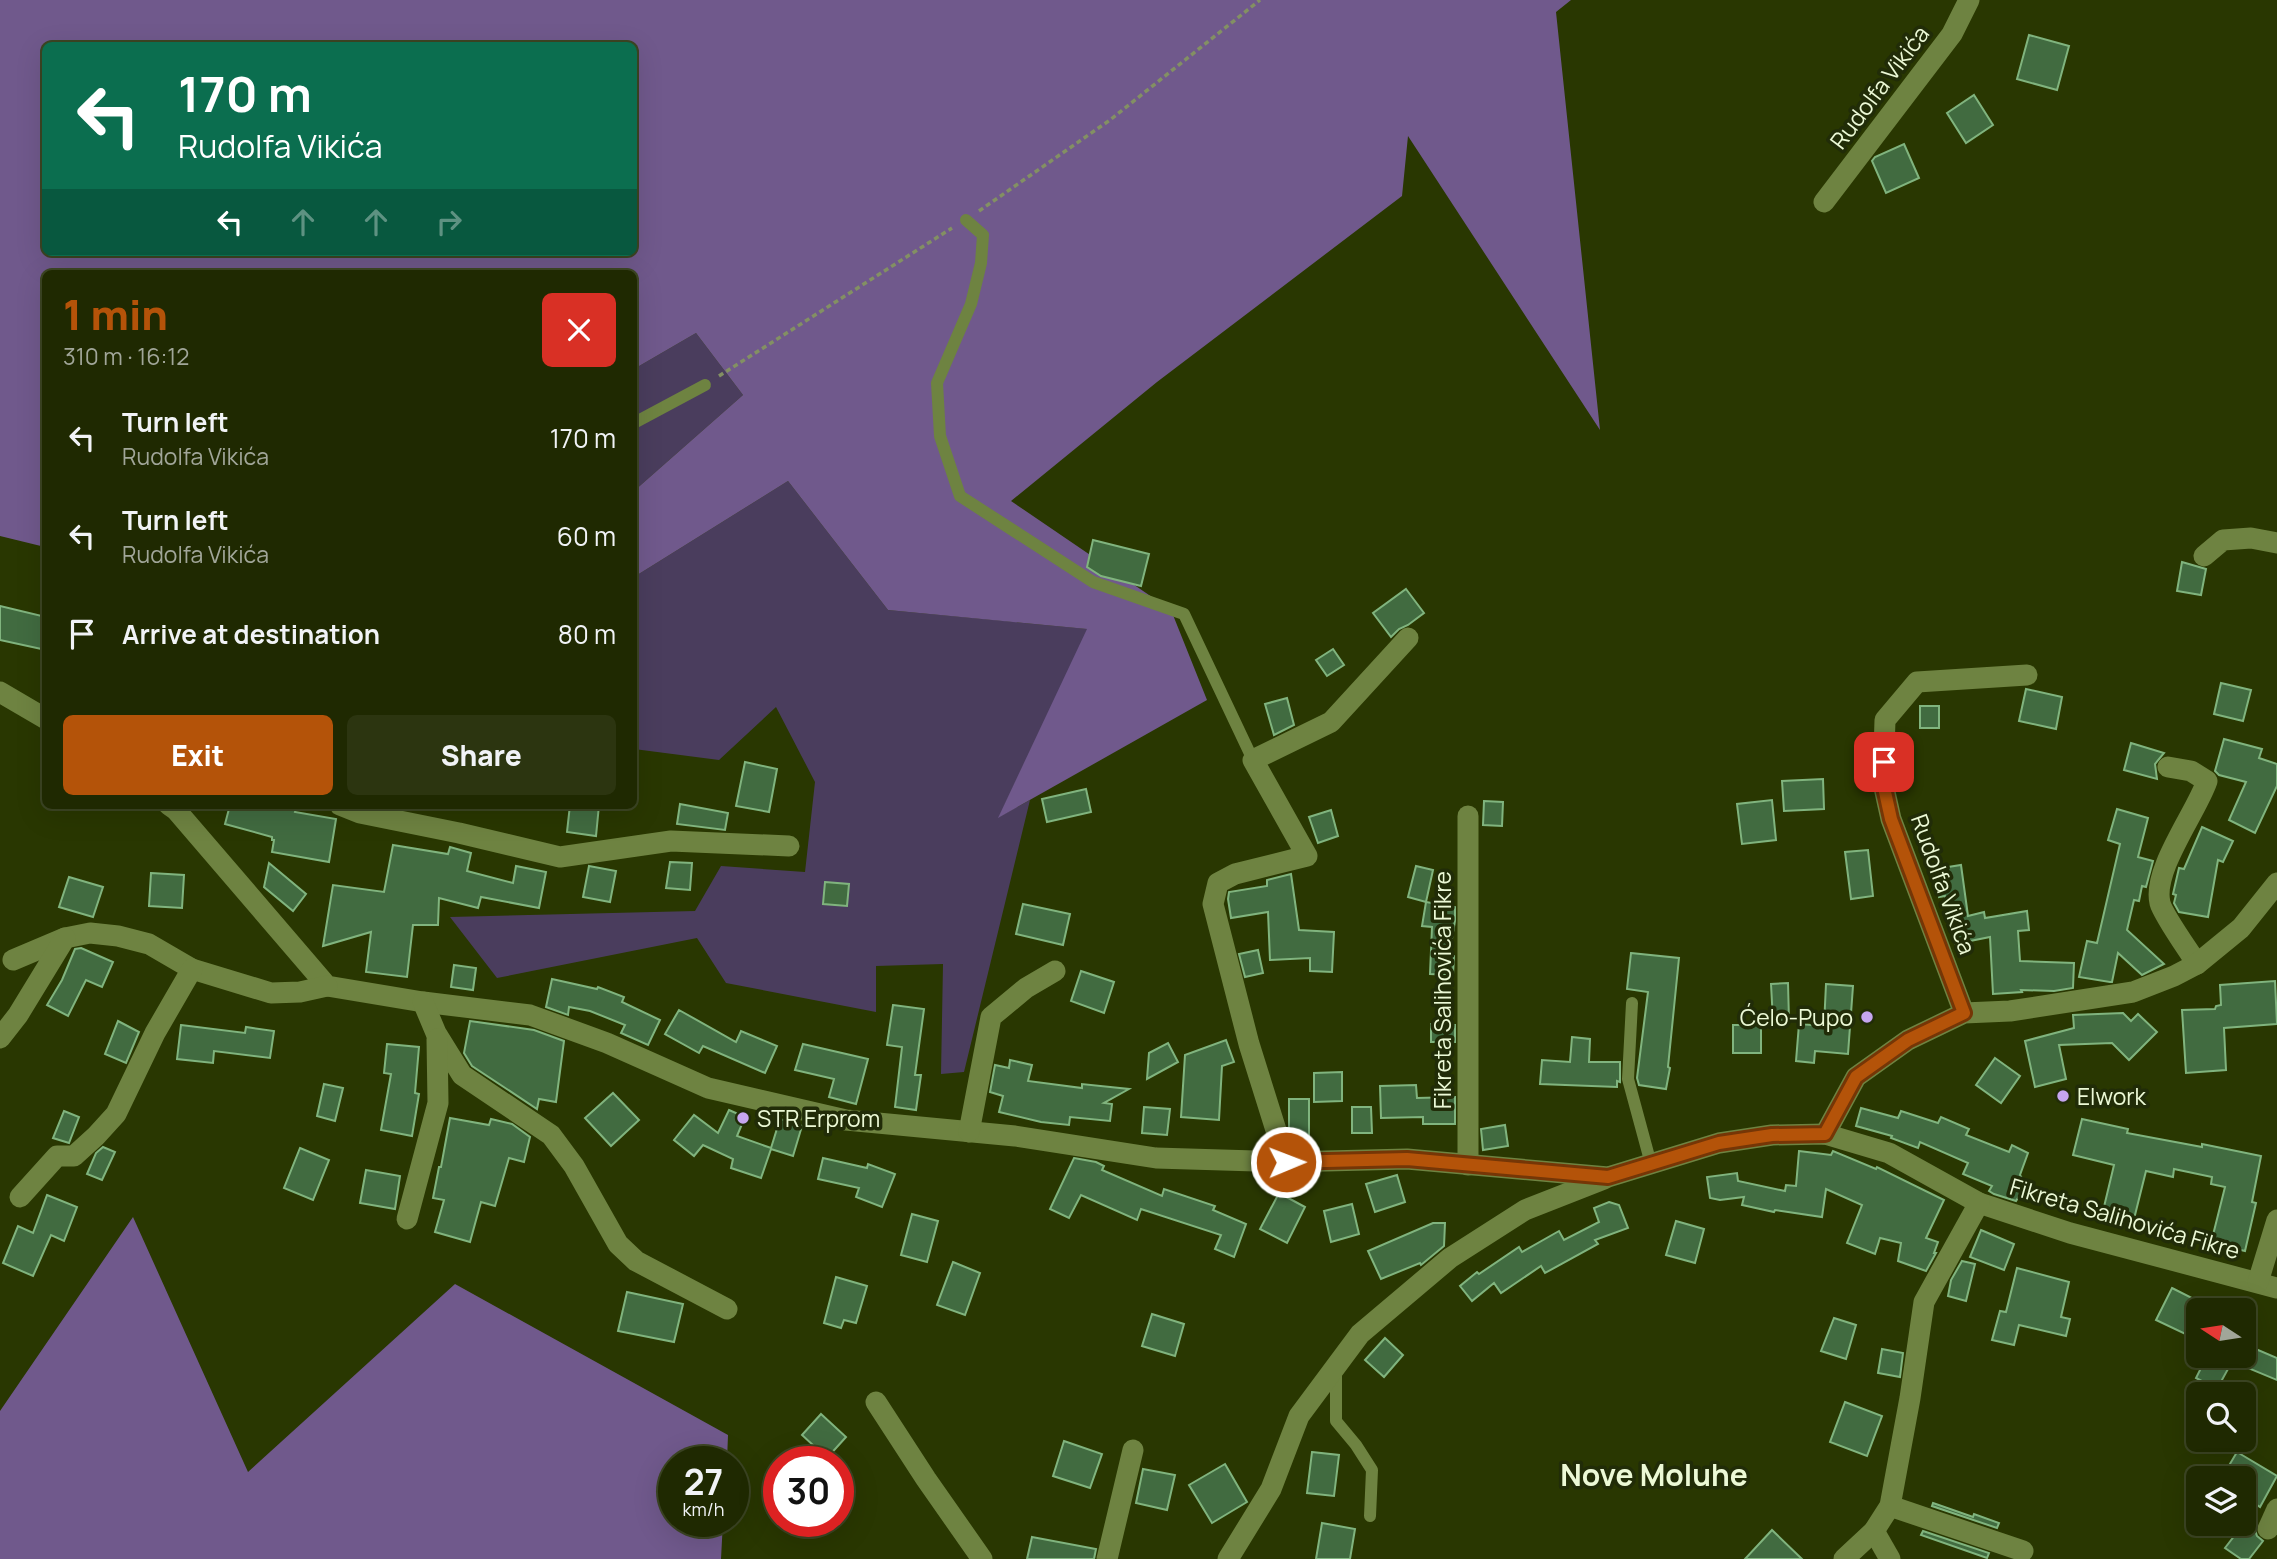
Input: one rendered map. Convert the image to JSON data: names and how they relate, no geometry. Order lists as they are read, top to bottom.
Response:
{
  "streets": {
    "street": ["Rudolfa Vikića", "Fikreta Salihovića Fikre"]
  },
  "districts": ["Nove Moluhe"],
  "places": ["Ćelo-Pupo", "Elwork", "STR Erprom"],
  "north": "left",
  "page": {
    "turn": ["170 m", "Rudolfa Vikića"],
    "heading": ["1 min", "310 m · 16:12"],
    "list": [
      {
        "name": "Turn left",
        "note": "Rudolfa Vikića",
        "value": "170 m"
      },
      {
        "name": "Turn left",
        "note": "Rudolfa Vikića",
        "value": "60 m"
      },
      {
        "name": "Arrive at destination",
        "value": "80 m"
      }
    ],
    "buttons": ["Exit", "Share"],
    "speed": "27 km/h",
    "limit": "30"
  }
}
